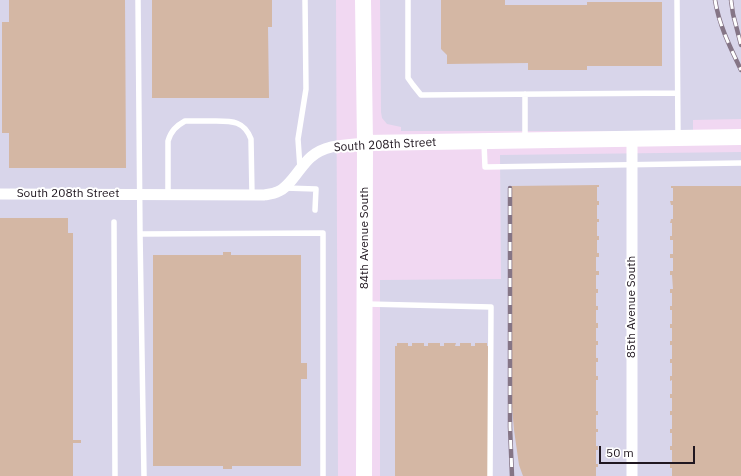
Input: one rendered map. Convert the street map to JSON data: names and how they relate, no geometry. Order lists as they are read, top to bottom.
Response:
{
  "streets": {
    "main road": ["South 208th Street", "84th Avenue South"],
    "street": ["85th Avenue South"]
  },
  "crossings": [
    ["South 208th Street", "84th Avenue South"],
    ["South 208th Street", "85th Avenue South"]
  ],
  "scale_bar": "50 m"
}
